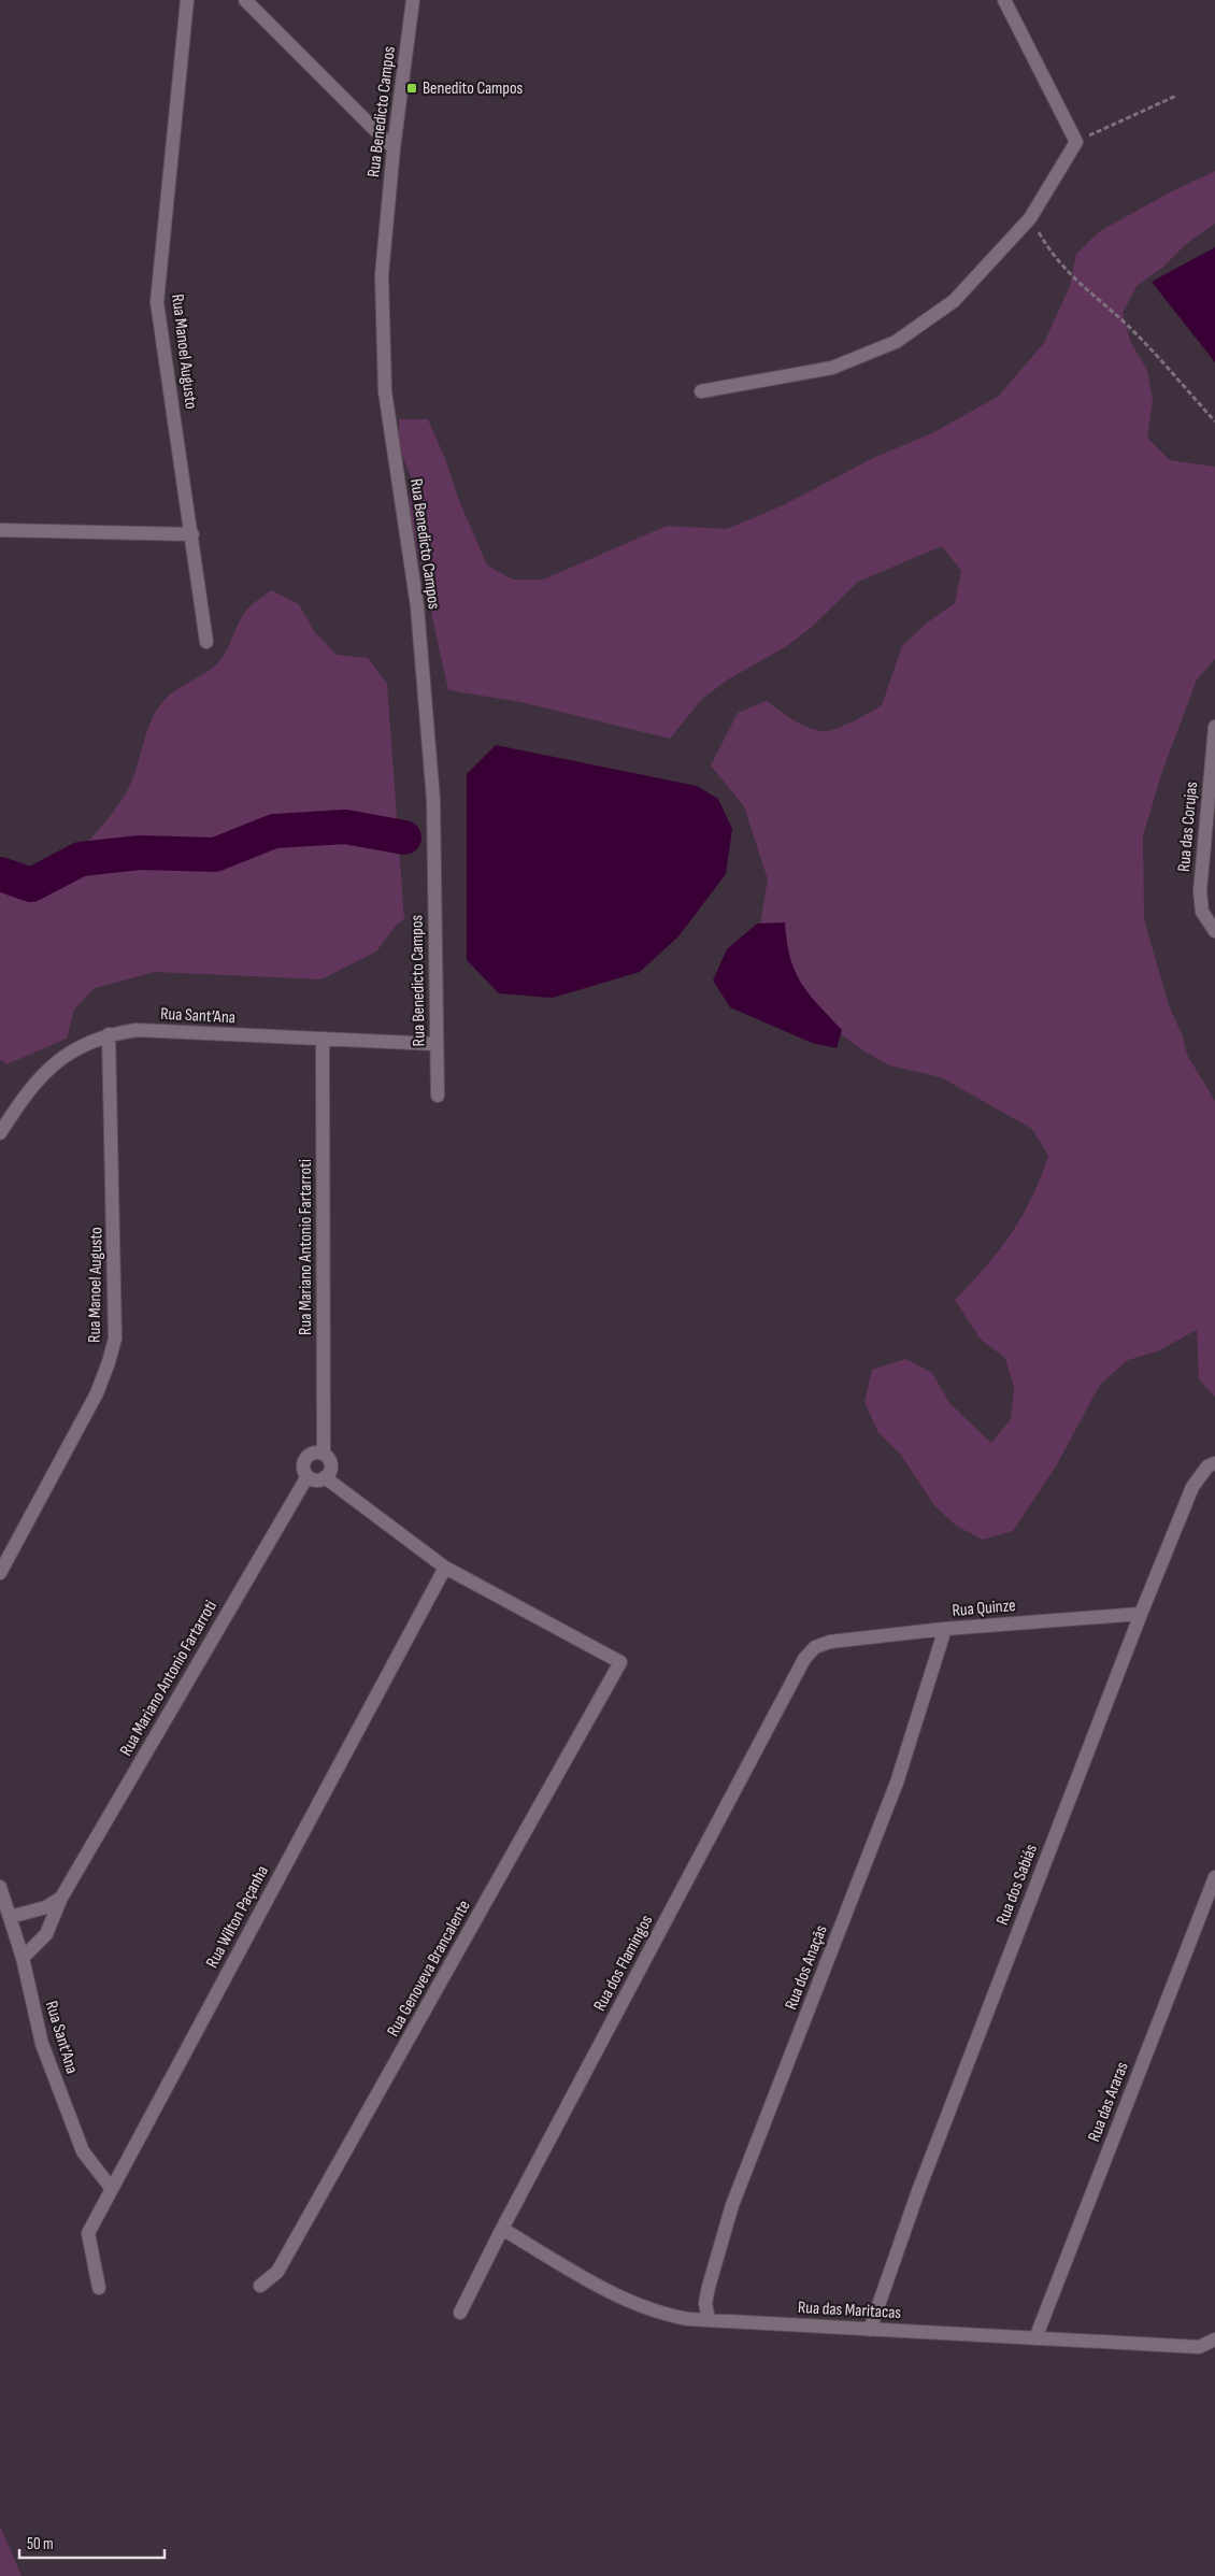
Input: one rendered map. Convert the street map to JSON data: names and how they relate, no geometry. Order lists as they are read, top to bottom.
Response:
{
  "streets": {
    "street": [
      "Rua Benedicto Campos",
      "Rua Manoel Augusto",
      "Rua das Corujas",
      "Rua Sant’Ana",
      "Rua Mariano Antonio Fartarroti",
      "Rua Quinze",
      "Rua dos Sabiás",
      "Rua Wilton Paçanha",
      "Rua dos Flamingos",
      "Rua dos Anaçãs",
      "Rua Genoveva Brancalente",
      "Rua das Araras",
      "Rua das Maritacas"
    ]
  },
  "crossings": [
    ["Rua Benedicto Campos", "Rua Sant’Ana"],
    ["Rua Manoel Augusto", "Rua Sant’Ana"],
    ["Rua Sant’Ana", "Rua Mariano Antonio Fartarroti"],
    ["Rua Sant’Ana", "Rua Wilton Paçanha"],
    ["Rua Quinze", "Rua dos Sabiás"],
    ["Rua Quinze", "Rua dos Flamingos"],
    ["Rua Quinze", "Rua dos Anaçãs"],
    ["Rua dos Sabiás", "Rua das Maritacas"],
    ["Rua Wilton Paçanha", "Rua Genoveva Brancalente"],
    ["Rua dos Flamingos", "Rua das Maritacas"],
    ["Rua dos Anaçãs", "Rua das Maritacas"],
    ["Rua das Araras", "Rua das Maritacas"]
  ],
  "places": {
    "transit": ["Benedito Campos"]
  },
  "scale_bar": "50 m"
}
